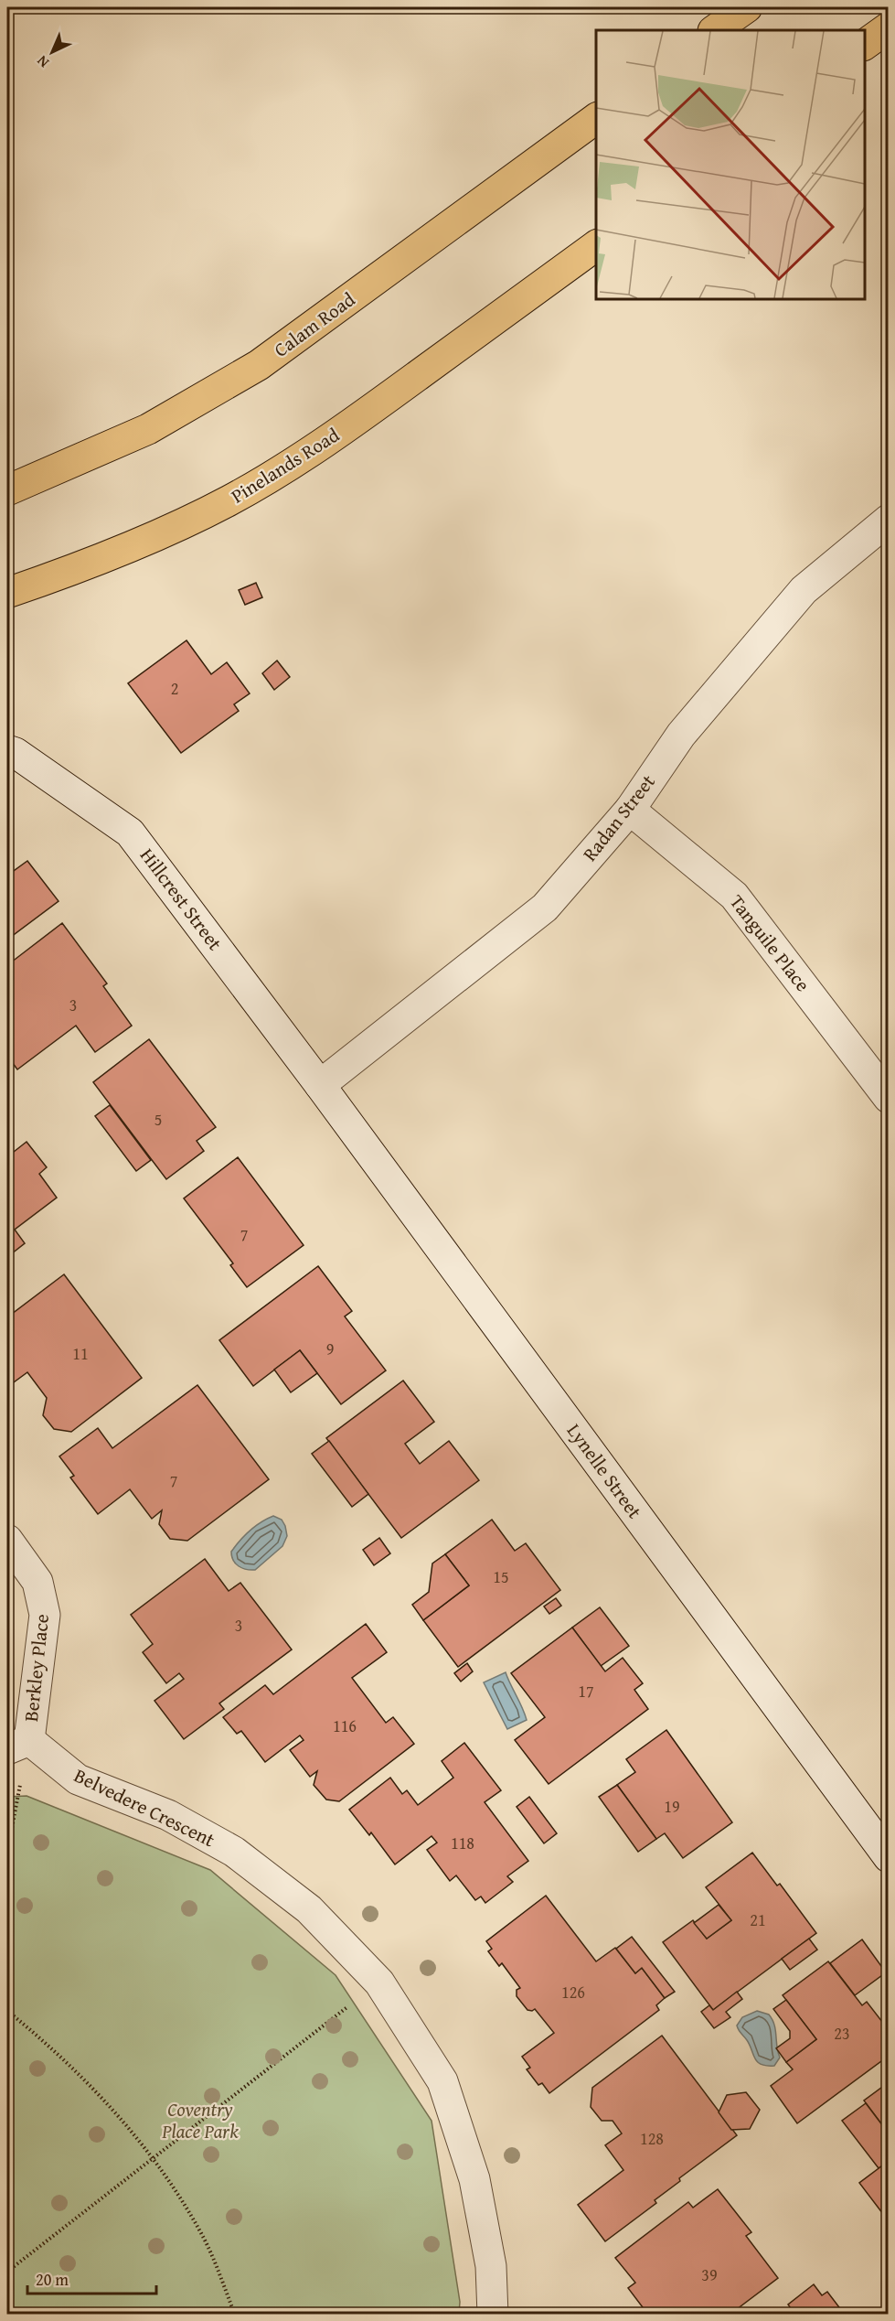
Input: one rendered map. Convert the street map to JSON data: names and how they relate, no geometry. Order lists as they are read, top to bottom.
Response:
{
  "streets": {
    "main road": ["Calam Road", "Pinelands Road"],
    "street": [
      "Radan Street",
      "Hillcrest Street",
      "Tanguile Place",
      "Lynelle Street",
      "Berkley Place",
      "Belvedere Crescent"
    ]
  },
  "crossings": [
    ["Radan Street", "Hillcrest Street"],
    ["Radan Street", "Tanguile Place"],
    ["Radan Street", "Lynelle Street"],
    ["Hillcrest Street", "Lynelle Street"],
    ["Berkley Place", "Belvedere Crescent"]
  ],
  "parks": ["Coventry Place Park"],
  "house_numbers": [
    "2",
    "3",
    "5",
    "7",
    "9",
    "11",
    "7",
    "15",
    "3",
    "17",
    "116",
    "19",
    "118",
    "21",
    "126",
    "23",
    "128",
    "39"
  ],
  "scale_bar": "20 m",
  "north": "bottom left"
}
